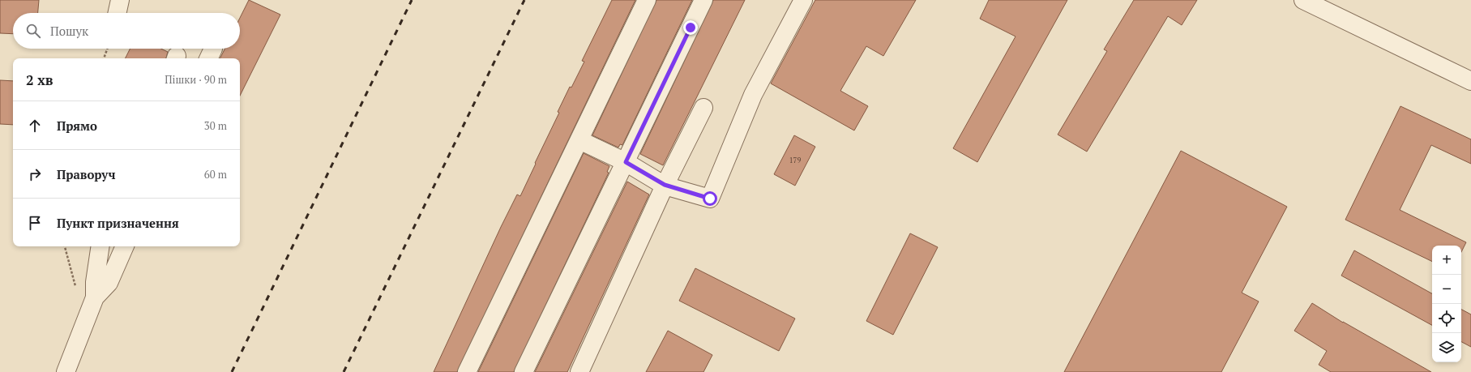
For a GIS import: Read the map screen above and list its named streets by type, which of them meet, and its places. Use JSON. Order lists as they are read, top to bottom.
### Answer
{
  "house_numbers": ["179"],
  "page": {
    "search": "Пошук",
    "heading": ["2 хв", "Пішки · 90 m"],
    "list": [
      ["Прямо", "30 m"],
      ["Праворуч", "60 m"],
      "Пункт призначення"
    ],
    "map_buttons": ["+", "−"]
  }
}
